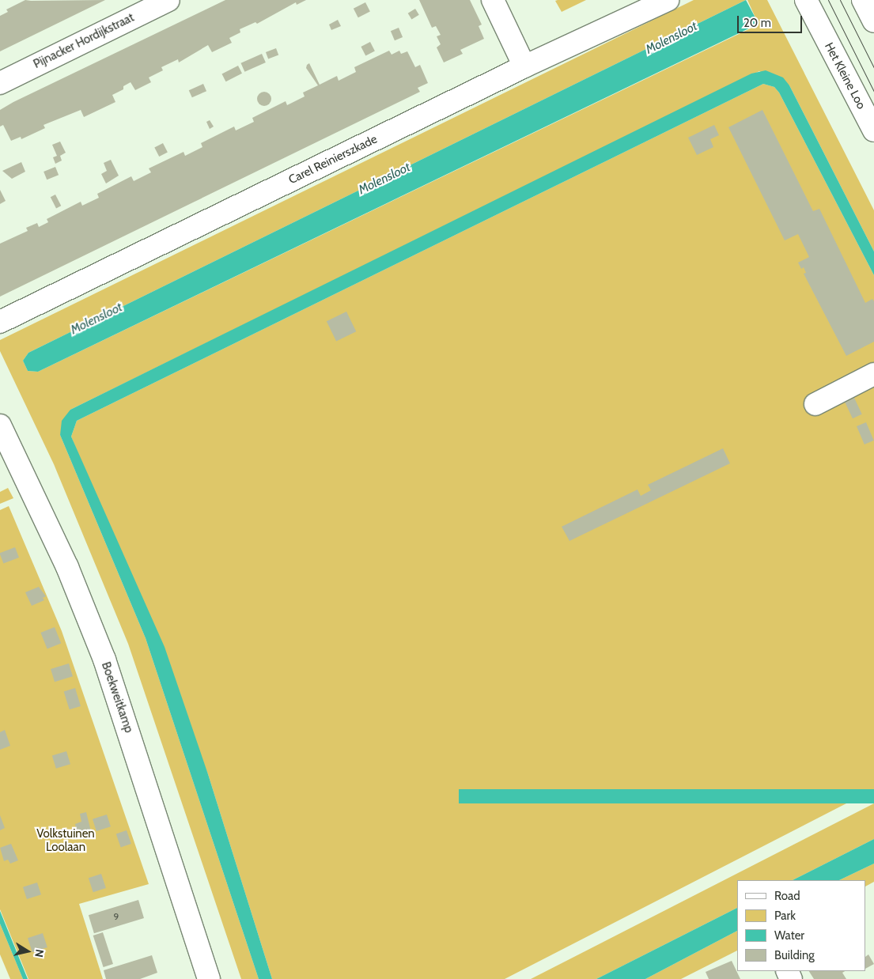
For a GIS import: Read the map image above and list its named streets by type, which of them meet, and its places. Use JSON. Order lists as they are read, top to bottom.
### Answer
{
  "streets": {
    "street": [
      "Pijnacker Hordijkstraat",
      "Het Kleine Loo",
      "Carel Reinierszkade",
      "Boekweitkamp"
    ]
  },
  "water": ["Molensloot"],
  "parks": ["Volkstuinen Loolaan"],
  "house_numbers": ["9"],
  "legend": [
    "Road",
    "Park",
    "Water",
    "Building"
  ],
  "scale_bar": "20 m",
  "north": "right"
}
